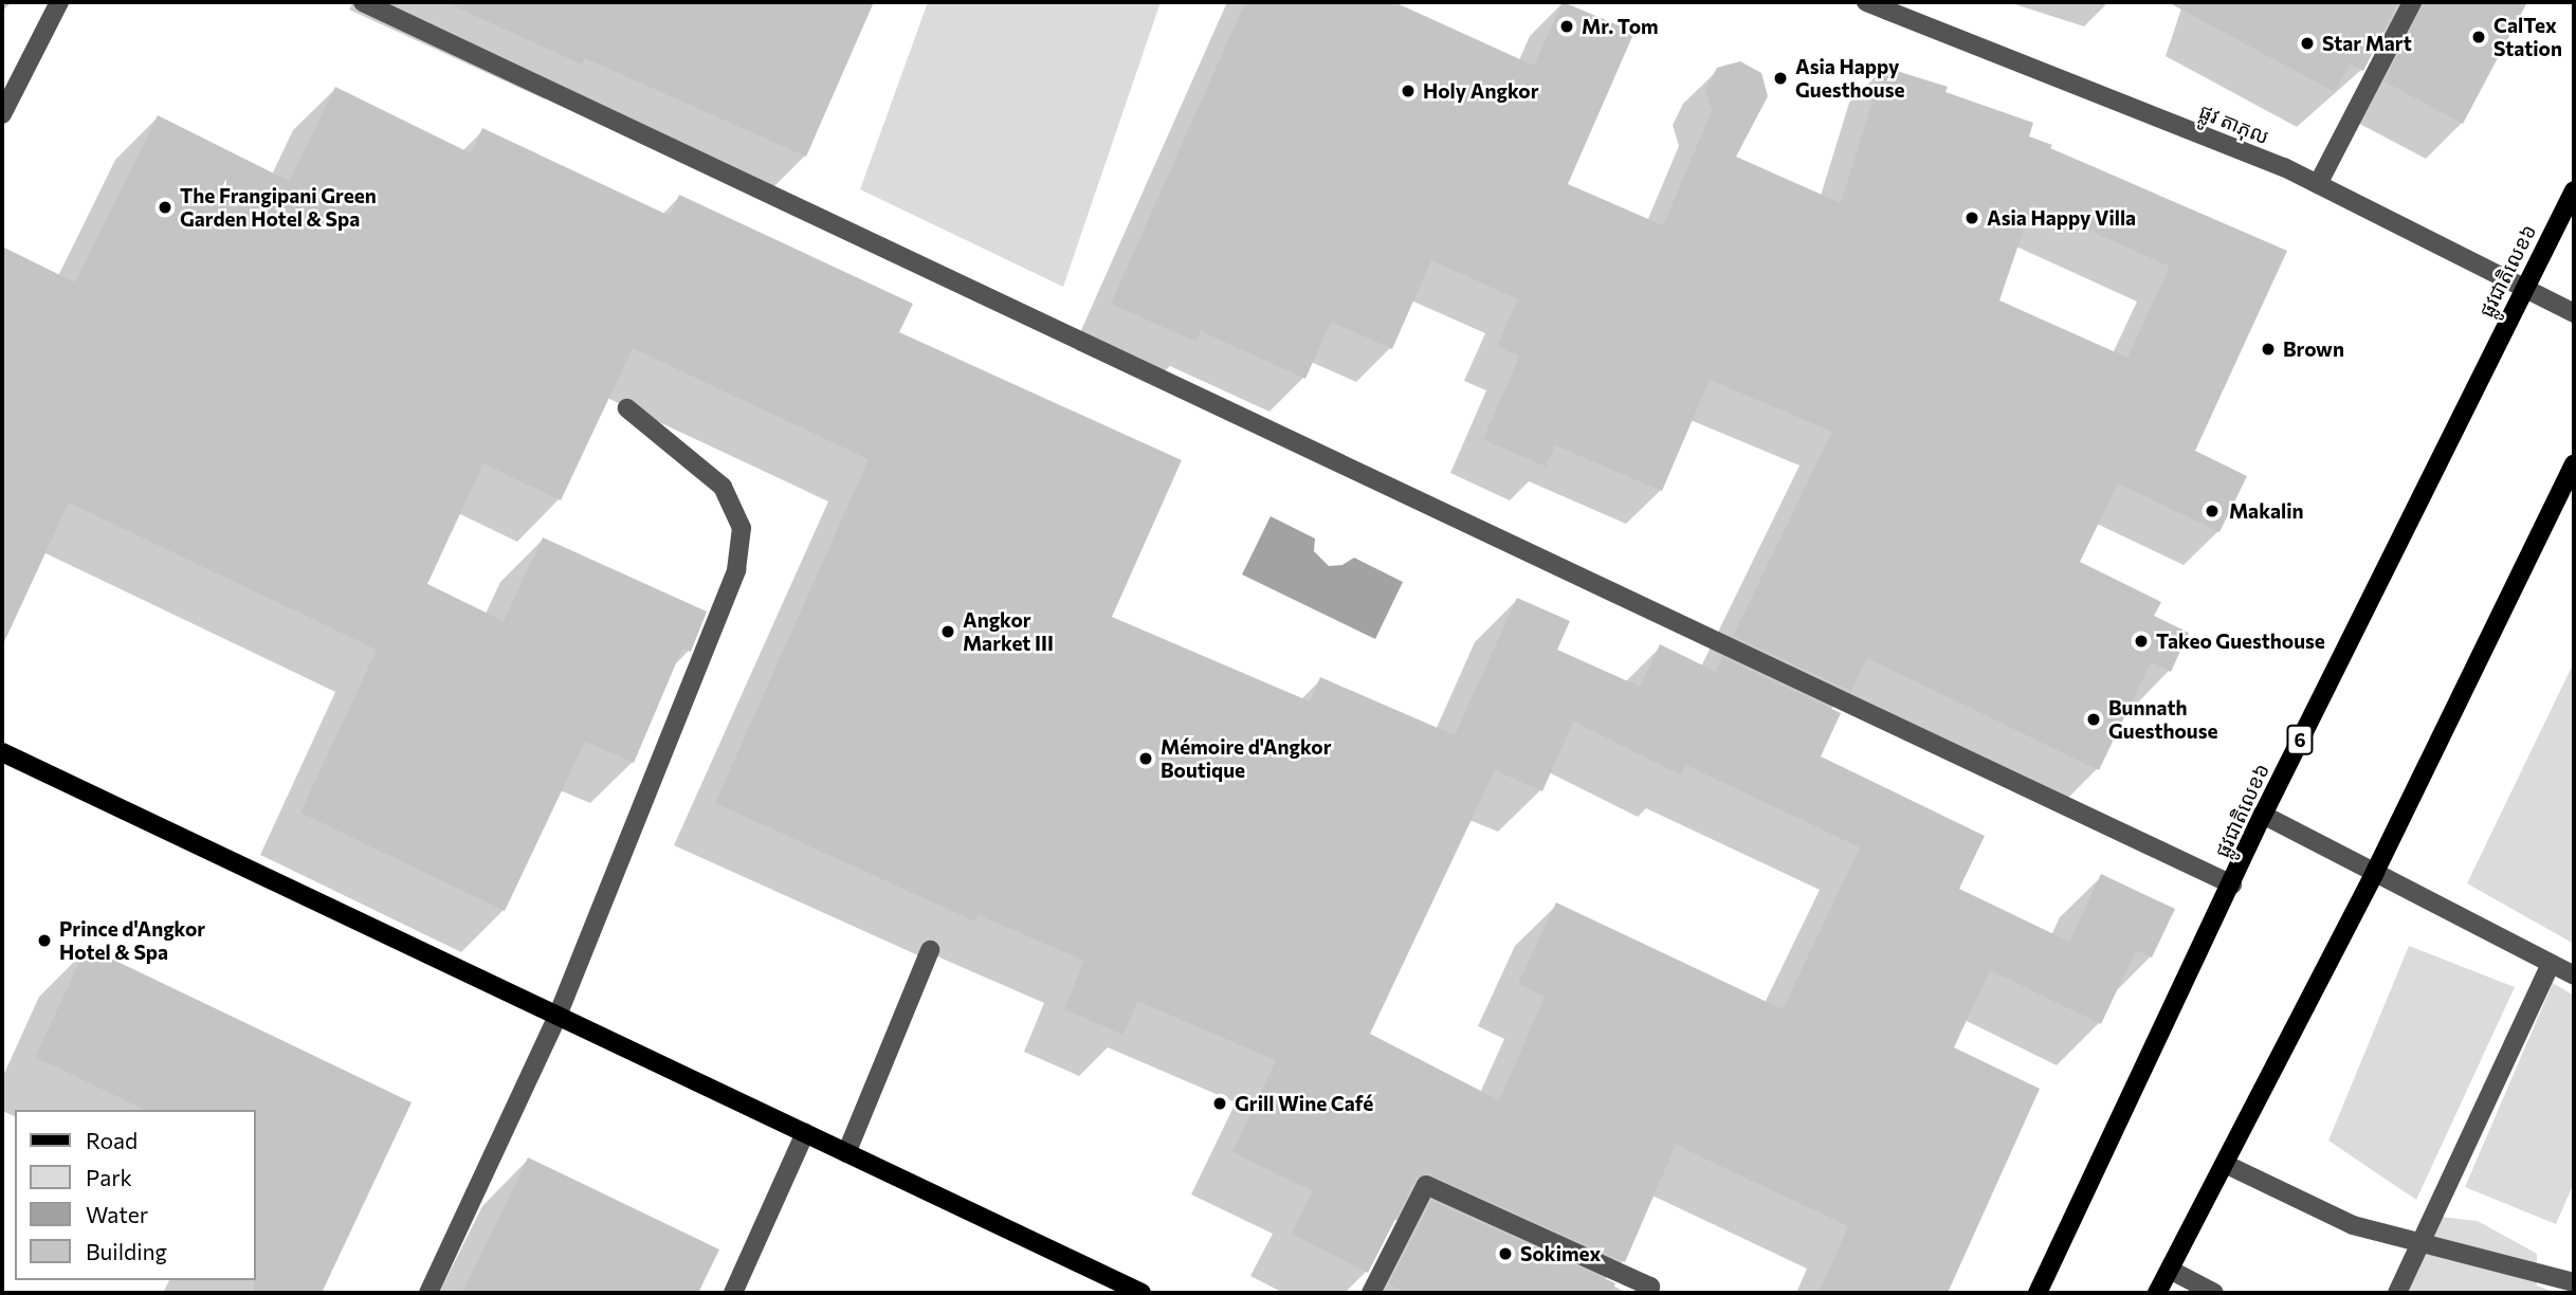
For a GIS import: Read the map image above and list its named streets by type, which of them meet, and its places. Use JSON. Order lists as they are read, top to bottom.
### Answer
{
  "streets": {
    "main road": ["ផ្លូវជាតិលេខ៦", "6"],
    "street": ["ផ្លូវ តាភុល"]
  },
  "crossings": [
    ["ផ្លូវ តាភុល", "ផ្លូវជាតិលេខ៦"]
  ],
  "places": [
    "Mr. Tom",
    "CalTex Station",
    "Star Mart",
    "Asia Happy Guesthouse",
    "Holy Angkor",
    "The Frangipani Green Garden Hotel & Spa",
    "Asia Happy Villa",
    "Brown",
    "Makalin",
    "Angkor Market III",
    "Takeo Guesthouse",
    "Bunnath Guesthouse",
    "Mémoire d'Angkor Boutique",
    "Prince d'Angkor Hotel & Spa",
    "Grill Wine Café",
    "Sokimex"
  ],
  "legend": [
    "Road",
    "Park",
    "Water",
    "Building"
  ]
}
